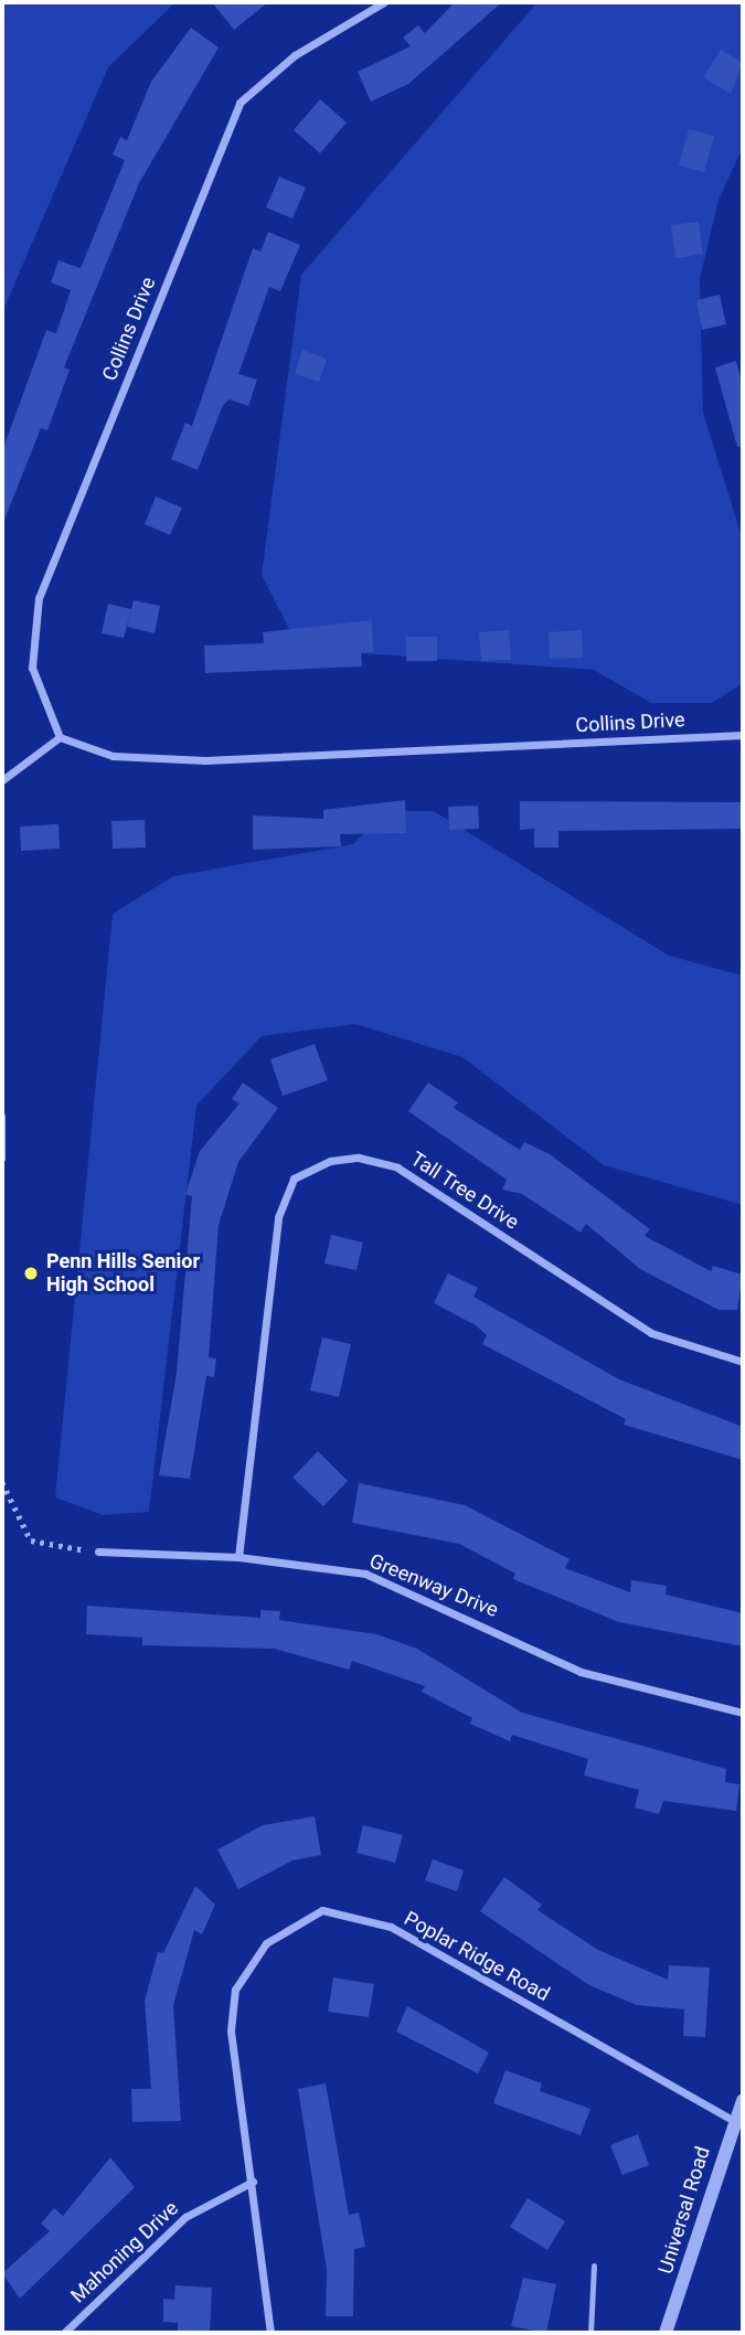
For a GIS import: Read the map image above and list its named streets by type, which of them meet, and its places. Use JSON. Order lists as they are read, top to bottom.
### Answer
{
  "streets": {
    "street": [
      "Collins Drive",
      "Tall Tree Drive",
      "Greenway Drive",
      "Poplar Ridge Road",
      "Universal Road",
      "Mahoning Drive"
    ]
  },
  "crossings": [
    ["Tall Tree Drive", "Greenway Drive"],
    ["Poplar Ridge Road", "Universal Road"],
    ["Poplar Ridge Road", "Mahoning Drive"]
  ],
  "places": ["Penn Hills Senior High School"]
}
